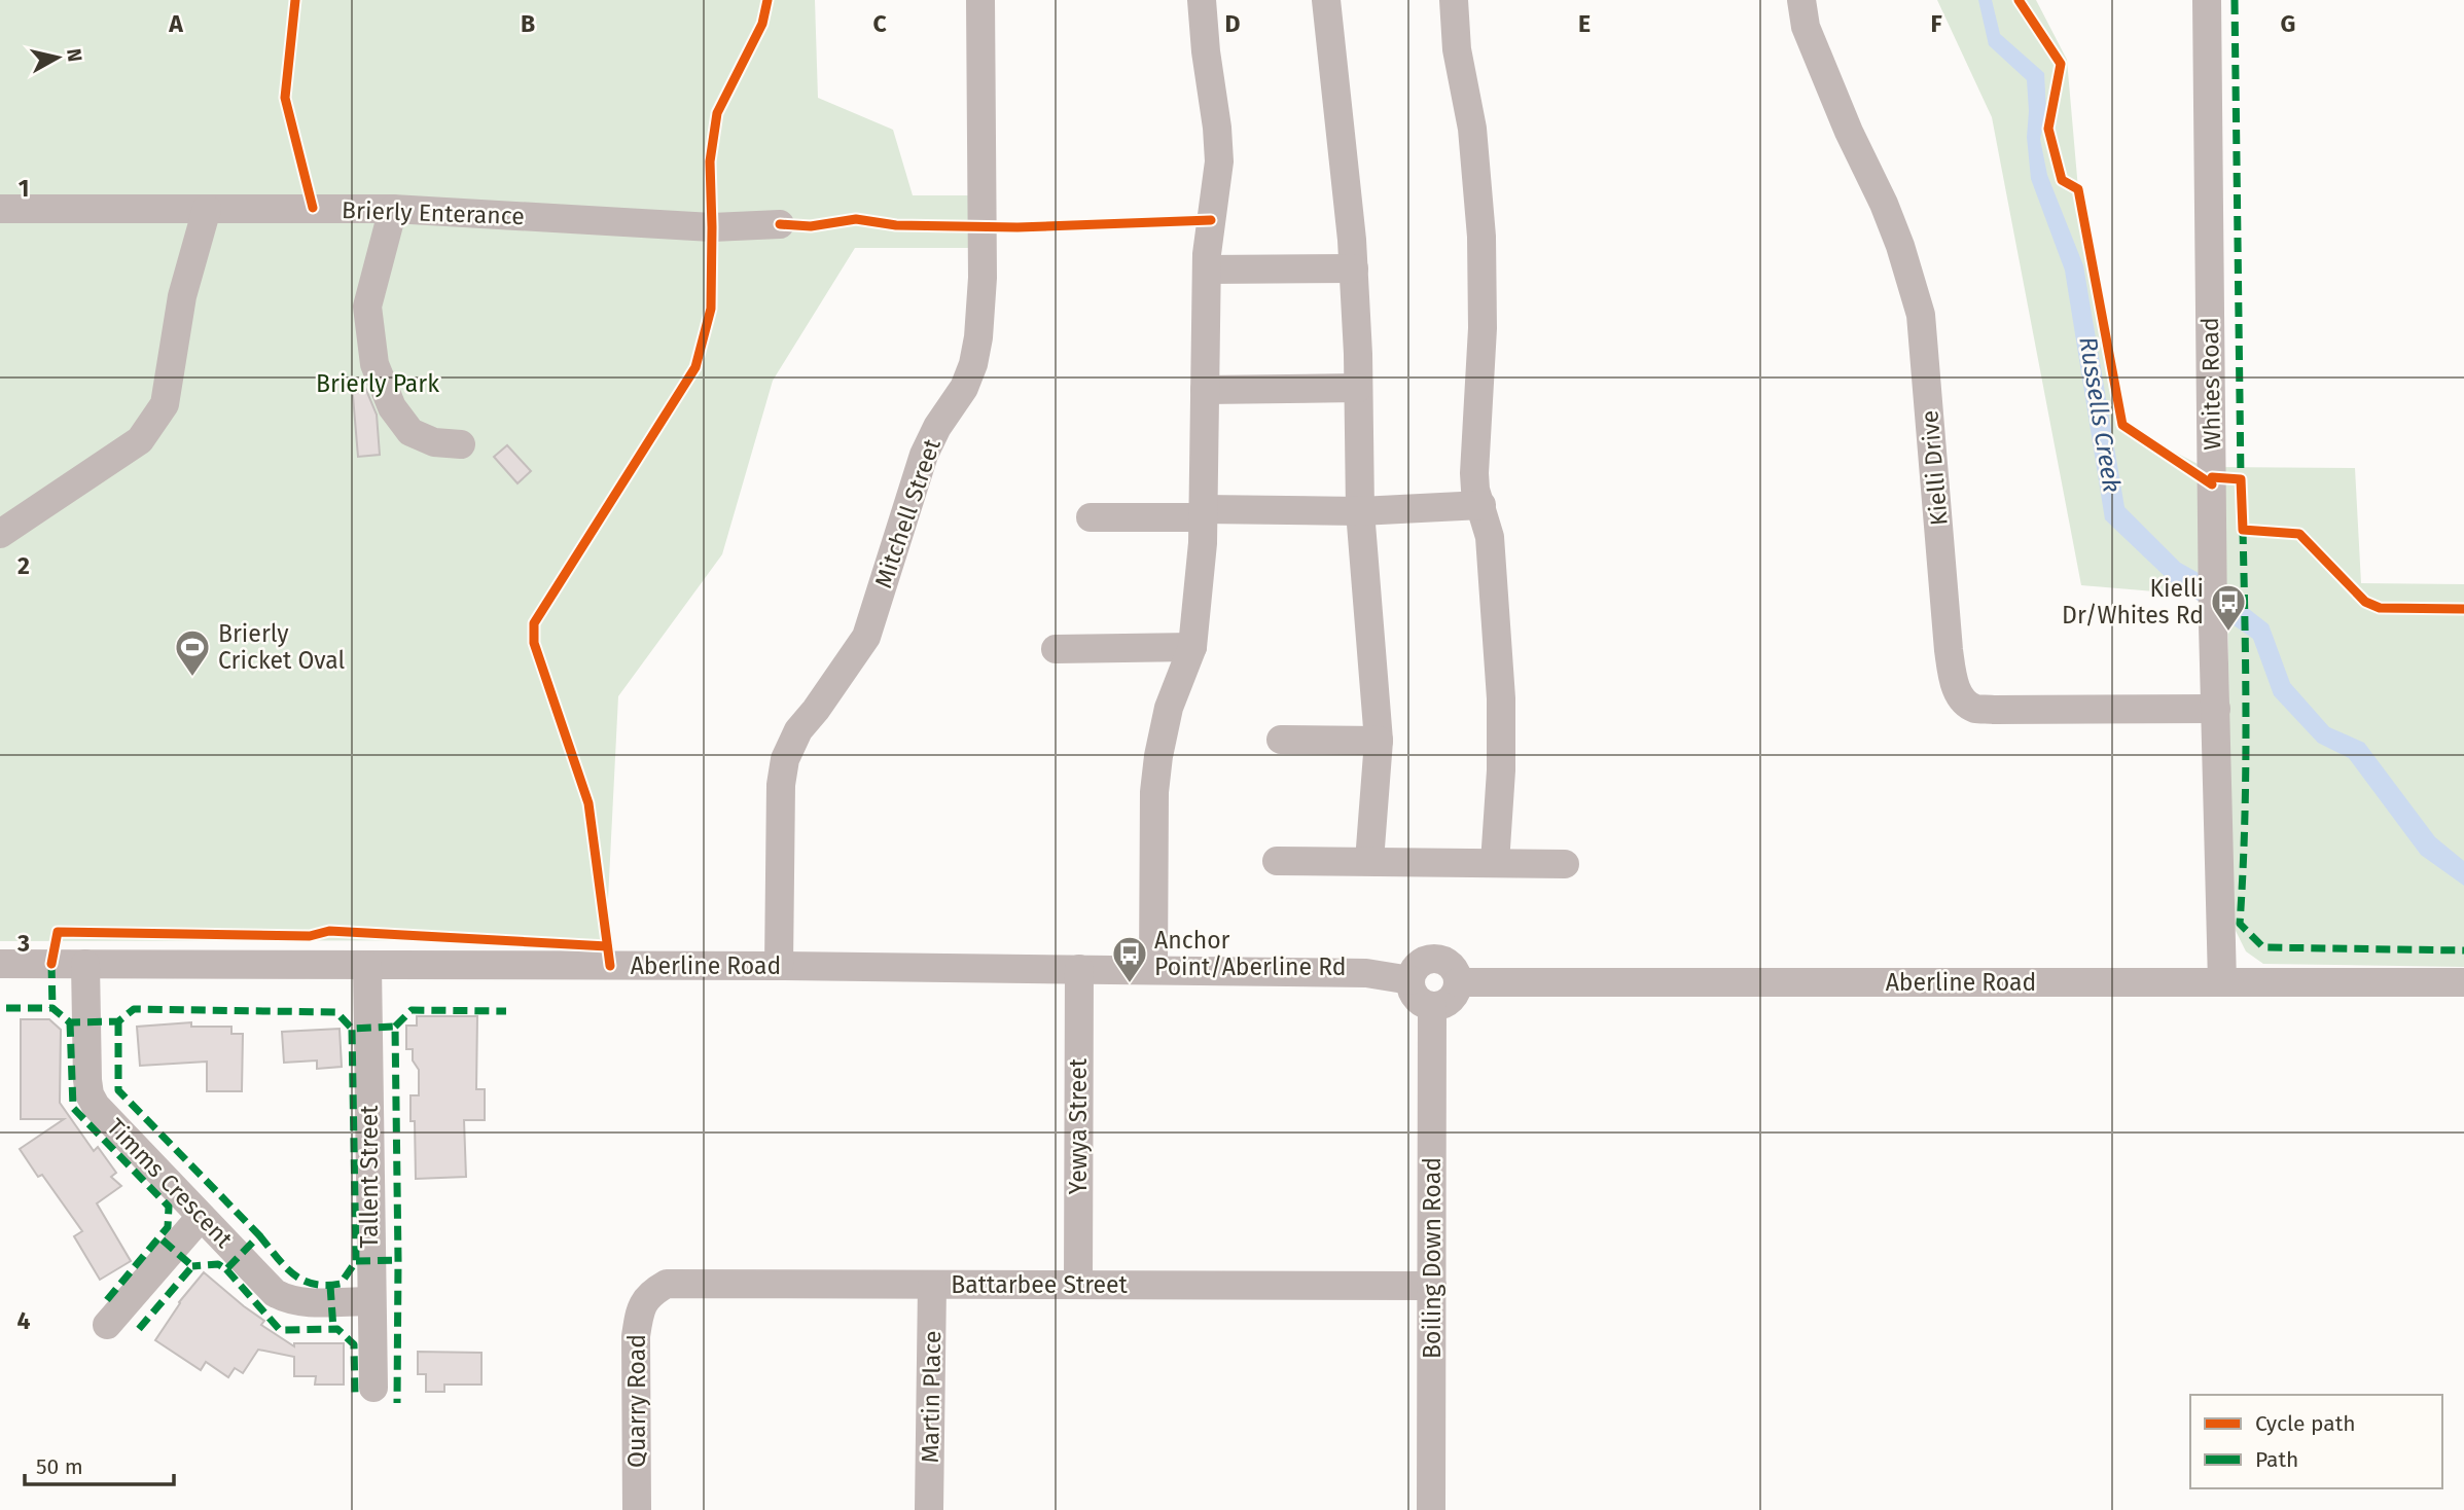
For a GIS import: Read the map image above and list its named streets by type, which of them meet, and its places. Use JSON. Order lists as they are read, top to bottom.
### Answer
{
  "streets": {
    "street": [
      "Brierly Enterance",
      "Whites Road",
      "Kielli Drive",
      "Mitchell Street",
      "Aberline Road",
      "Yewya Street",
      "Tallent Street",
      "Timms Crescent",
      "Boiling Down Road",
      "Battarbee Street",
      "Martin Place",
      "Quarry Road"
    ]
  },
  "crossings": [
    ["Whites Road", "Kielli Drive"],
    ["Whites Road", "Aberline Road"],
    ["Mitchell Street", "Aberline Road"],
    ["Aberline Road", "Yewya Street"],
    ["Aberline Road", "Tallent Street"],
    ["Aberline Road", "Timms Crescent"],
    ["Aberline Road", "Boiling Down Road"],
    ["Yewya Street", "Battarbee Street"],
    ["Tallent Street", "Timms Crescent"],
    ["Boiling Down Road", "Battarbee Street"],
    ["Battarbee Street", "Martin Place"],
    ["Battarbee Street", "Quarry Road"]
  ],
  "water": ["Russells Creek"],
  "parks": ["Brierly Park"],
  "places": {
    "bus stop": ["Kielli Dr/Whites Rd", "Anchor Point/Aberline Rd"],
    "sports": ["Brierly Cricket Oval"]
  },
  "legend": ["Cycle path", "Path"],
  "scale_bar": "50 m",
  "north": "right",
  "grid": {
    "columns": [
      "A",
      "B",
      "C",
      "D",
      "E",
      "F",
      "G"
    ],
    "rows": [
      "1",
      "2",
      "3",
      "4"
    ]
  }
}
